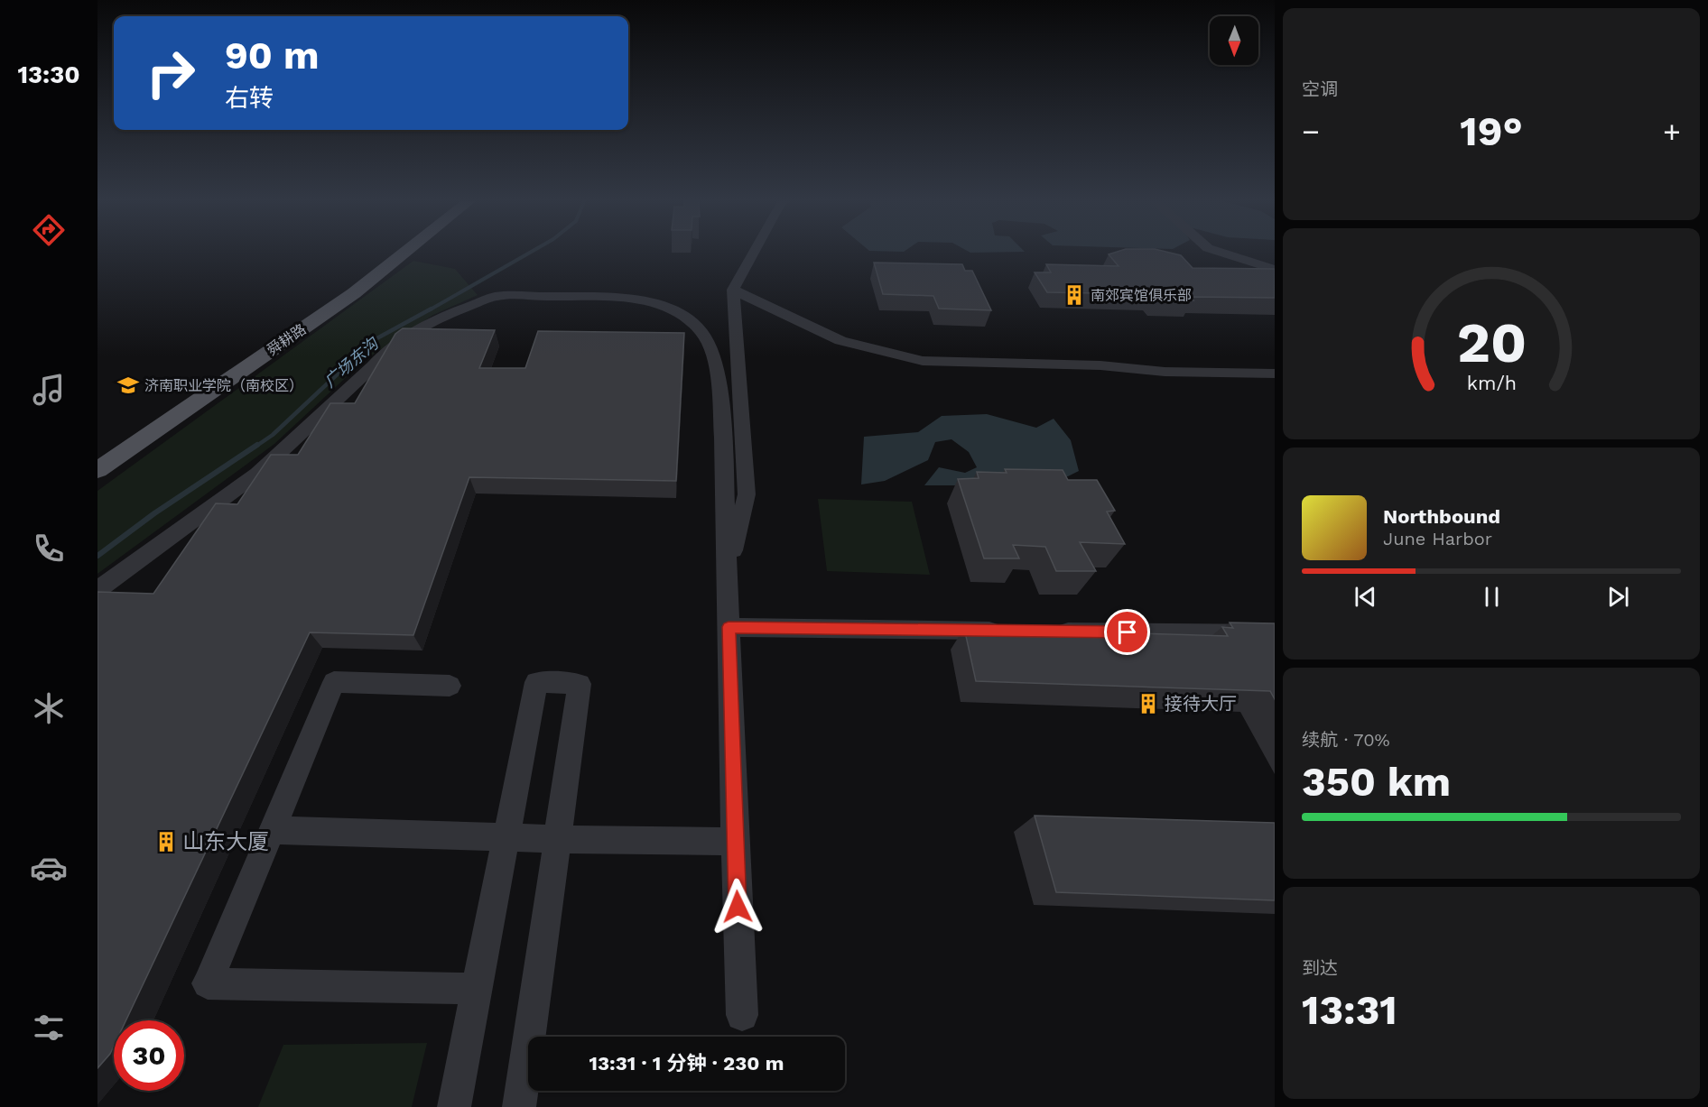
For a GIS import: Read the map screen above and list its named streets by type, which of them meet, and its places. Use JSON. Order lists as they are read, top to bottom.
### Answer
{
  "streets": {
    "main road": ["舜耕路"]
  },
  "water": ["广场东沟"],
  "places": {
    "building": ["南郊宾馆俱乐部", "接待大厅", "山东大厦"],
    "school or university": ["济南职业学院（南校区）"]
  },
  "north": "bottom",
  "page": {
    "tabs": "13:30",
    "tile": [
      "空调",
      ["续航 · 70%", "350 km"],
      ["到达", "13:31"]
    ],
    "turn": ["90 m", "右转"],
    "heat": ["−", "19°", "+"],
    "song": ["Northbound", "June Harbor"],
    "limit": "30",
    "trip": "13:31 · 1 分钟 · 230 m",
    "gauge": ["20", "km/h"]
  }
}
